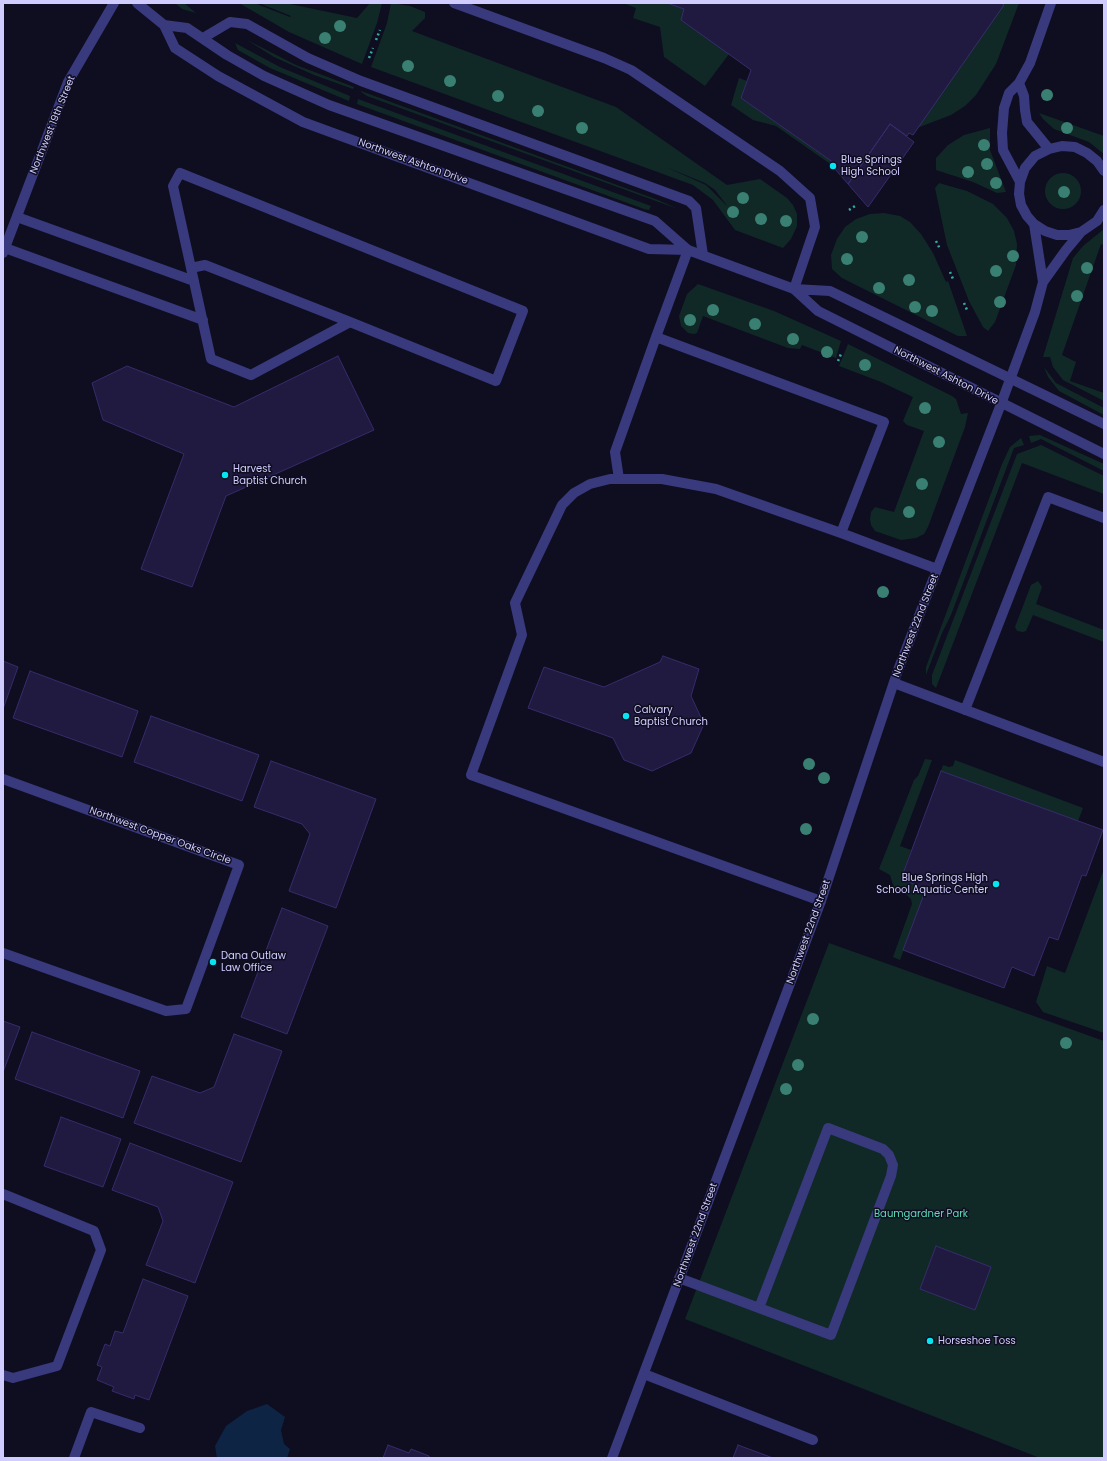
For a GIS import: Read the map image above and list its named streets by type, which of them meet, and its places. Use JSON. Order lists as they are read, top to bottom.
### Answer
{
  "streets": {
    "street": [
      "Northwest 19th Street",
      "Northwest Ashton Drive",
      "Northwest 22nd Street",
      "Northwest Copper Oaks Circle"
    ]
  },
  "crossings": [
    ["Northwest Ashton Drive", "Northwest 22nd Street"]
  ],
  "parks": ["Baumgardner Park"],
  "places": [
    "Blue Springs High School",
    "Harvest Baptist Church",
    "Calvary Baptist Church",
    "Blue Springs High School Aquatic Center",
    "Dana Outlaw Law Office",
    "Horseshoe Toss"
  ]
}
